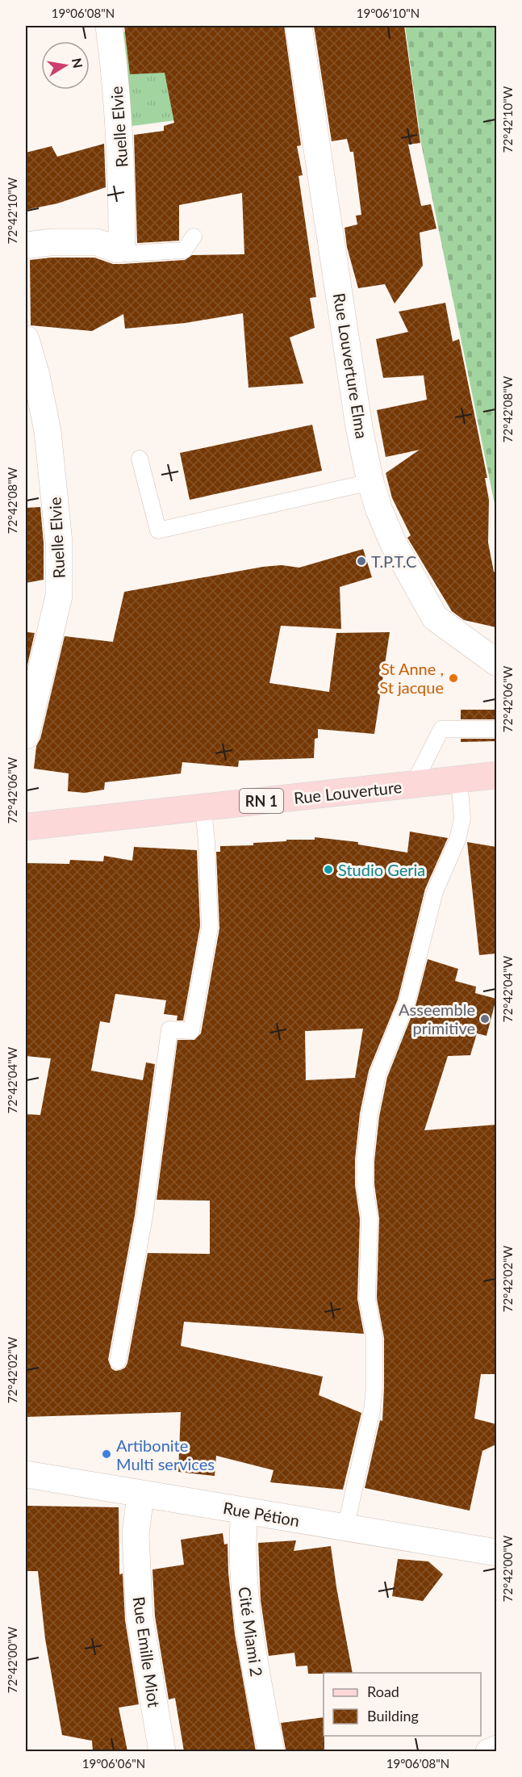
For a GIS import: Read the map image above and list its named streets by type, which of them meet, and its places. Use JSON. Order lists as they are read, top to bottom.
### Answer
{
  "streets": {
    "main road": ["Rue Louverture", "RN 1"],
    "street": [
      "Ruelle Elvie",
      "Rue Louverture Elma",
      "Rue Pétion",
      "Cité Miami 2",
      "Rue Emille Miot"
    ]
  },
  "crossings": [
    ["Rue Pétion", "Cité Miami 2"],
    ["Rue Pétion", "Rue Emille Miot"]
  ],
  "places": [
    "T.P.T.C",
    "St Anne , St jacque",
    "Studio Geria",
    "Asseemble primitive",
    "Artibonite Multi services"
  ],
  "legend": ["Road", "Building"],
  "north": "right",
  "coordinates": [
    "19°06'08\"N",
    "19°06'10\"N",
    "72°42'10\"W",
    "72°42'08\"W",
    "72°42'06\"W",
    "72°42'04\"W",
    "72°42'02\"W",
    "72°42'00\"W",
    "19°06'06\"N"
  ]
}
